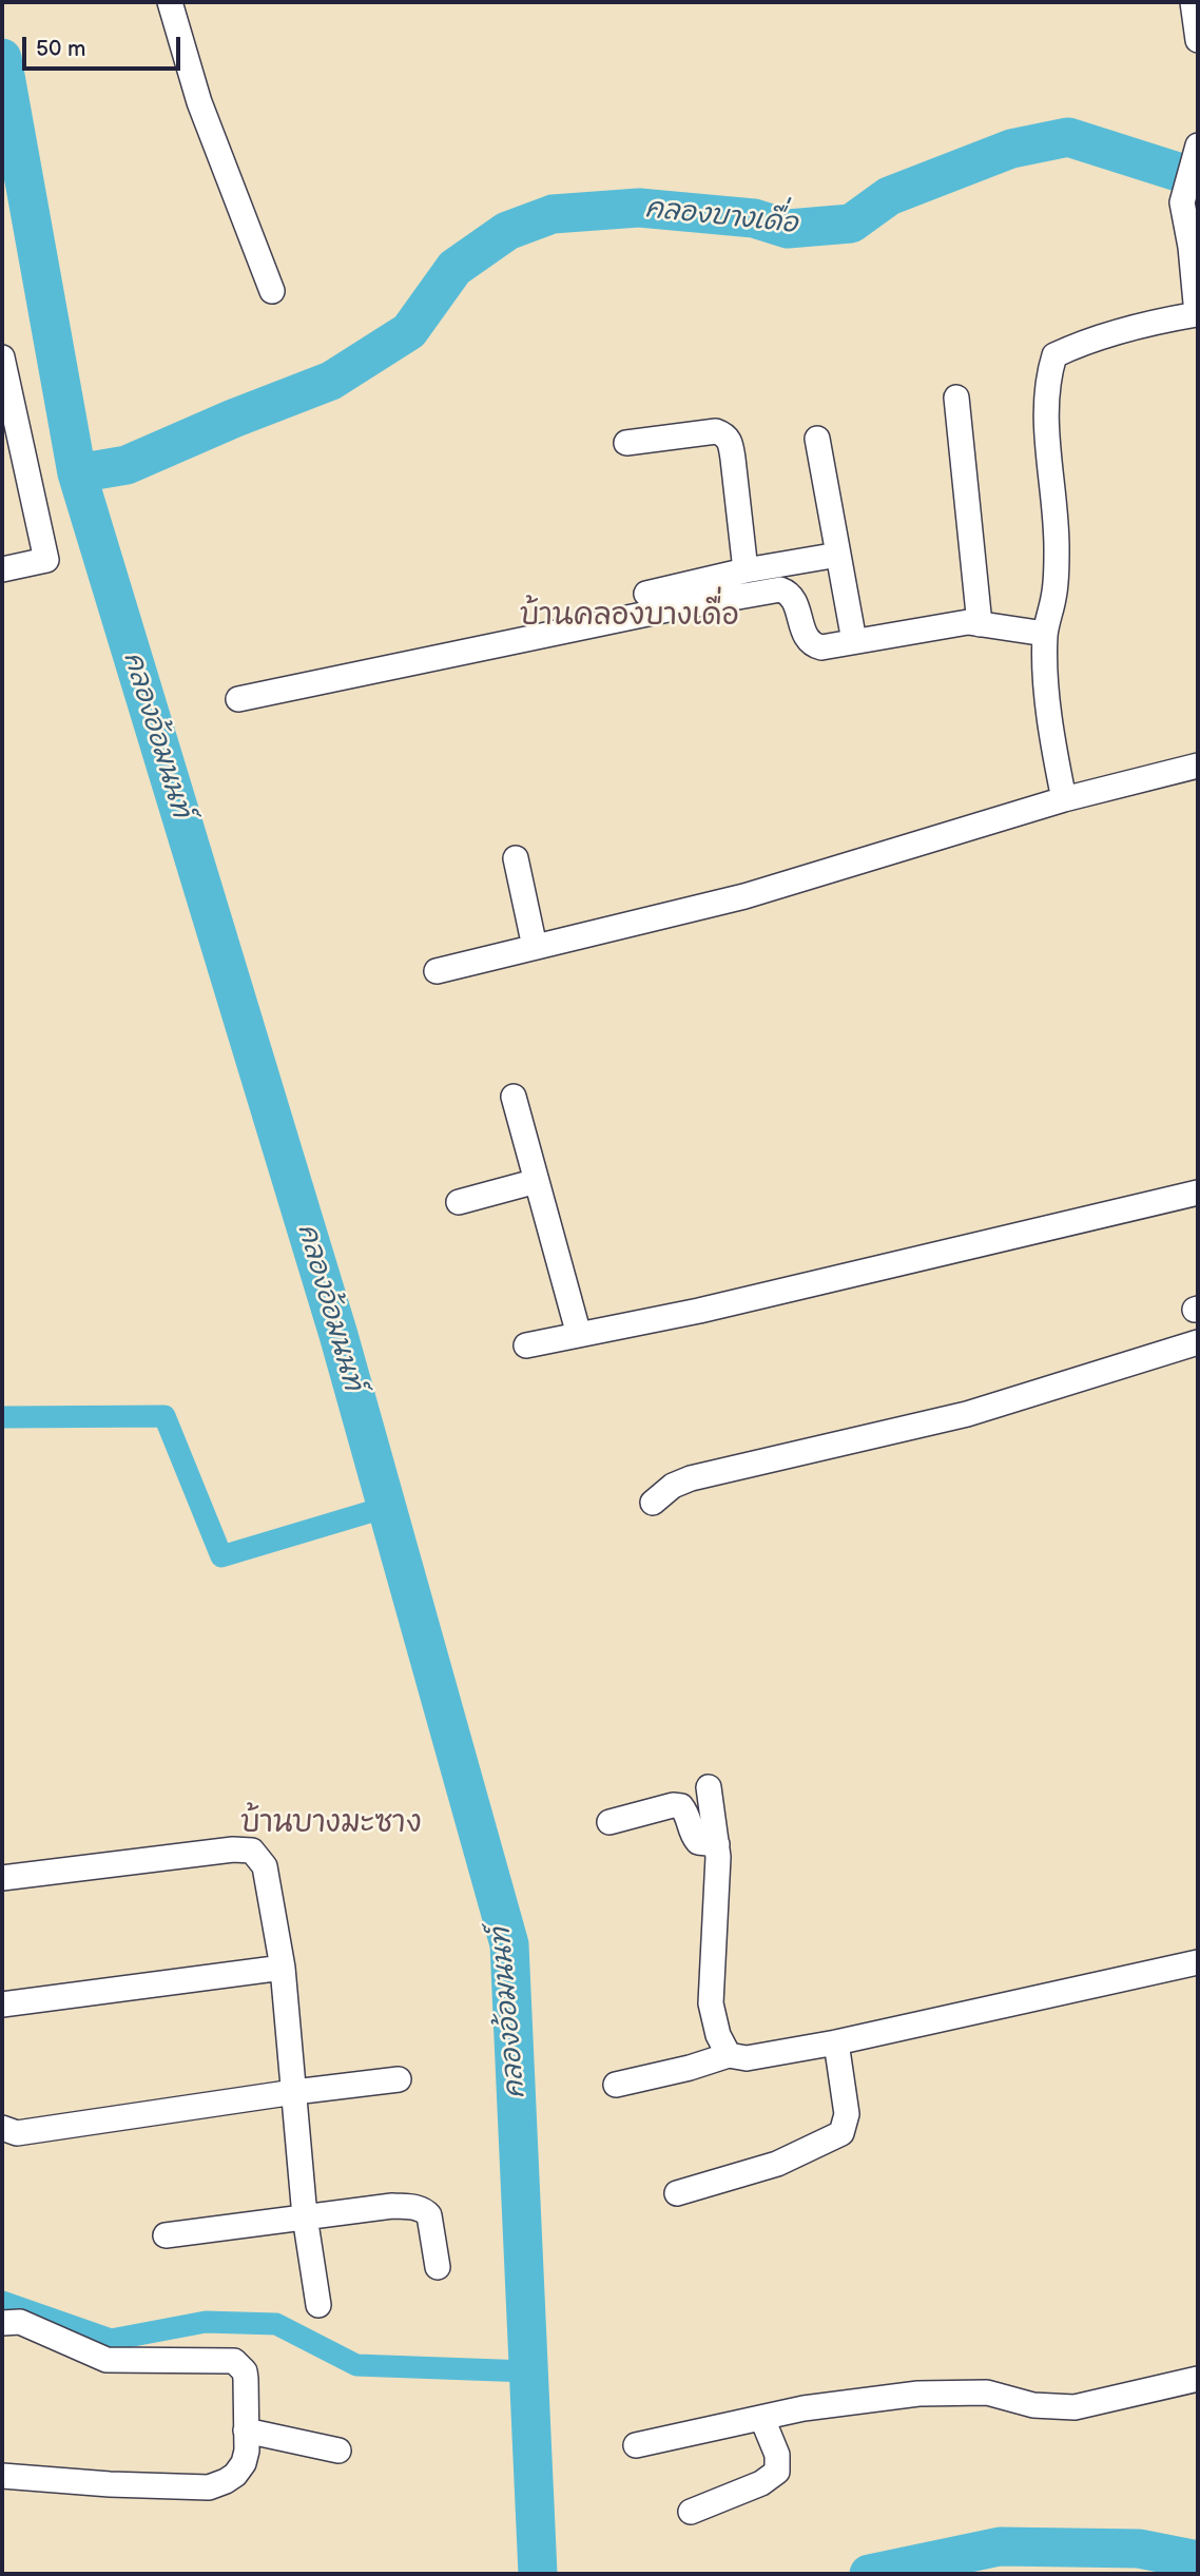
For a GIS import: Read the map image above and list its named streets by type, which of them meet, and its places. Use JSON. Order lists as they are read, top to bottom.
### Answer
{
  "districts": ["บ้านคลองบางเดื่อ", "บ้านบางมะซาง"],
  "water": ["คลองบางเดื่อ", "คลองอ้อมนนท์"],
  "scale_bar": "50 m"
}
